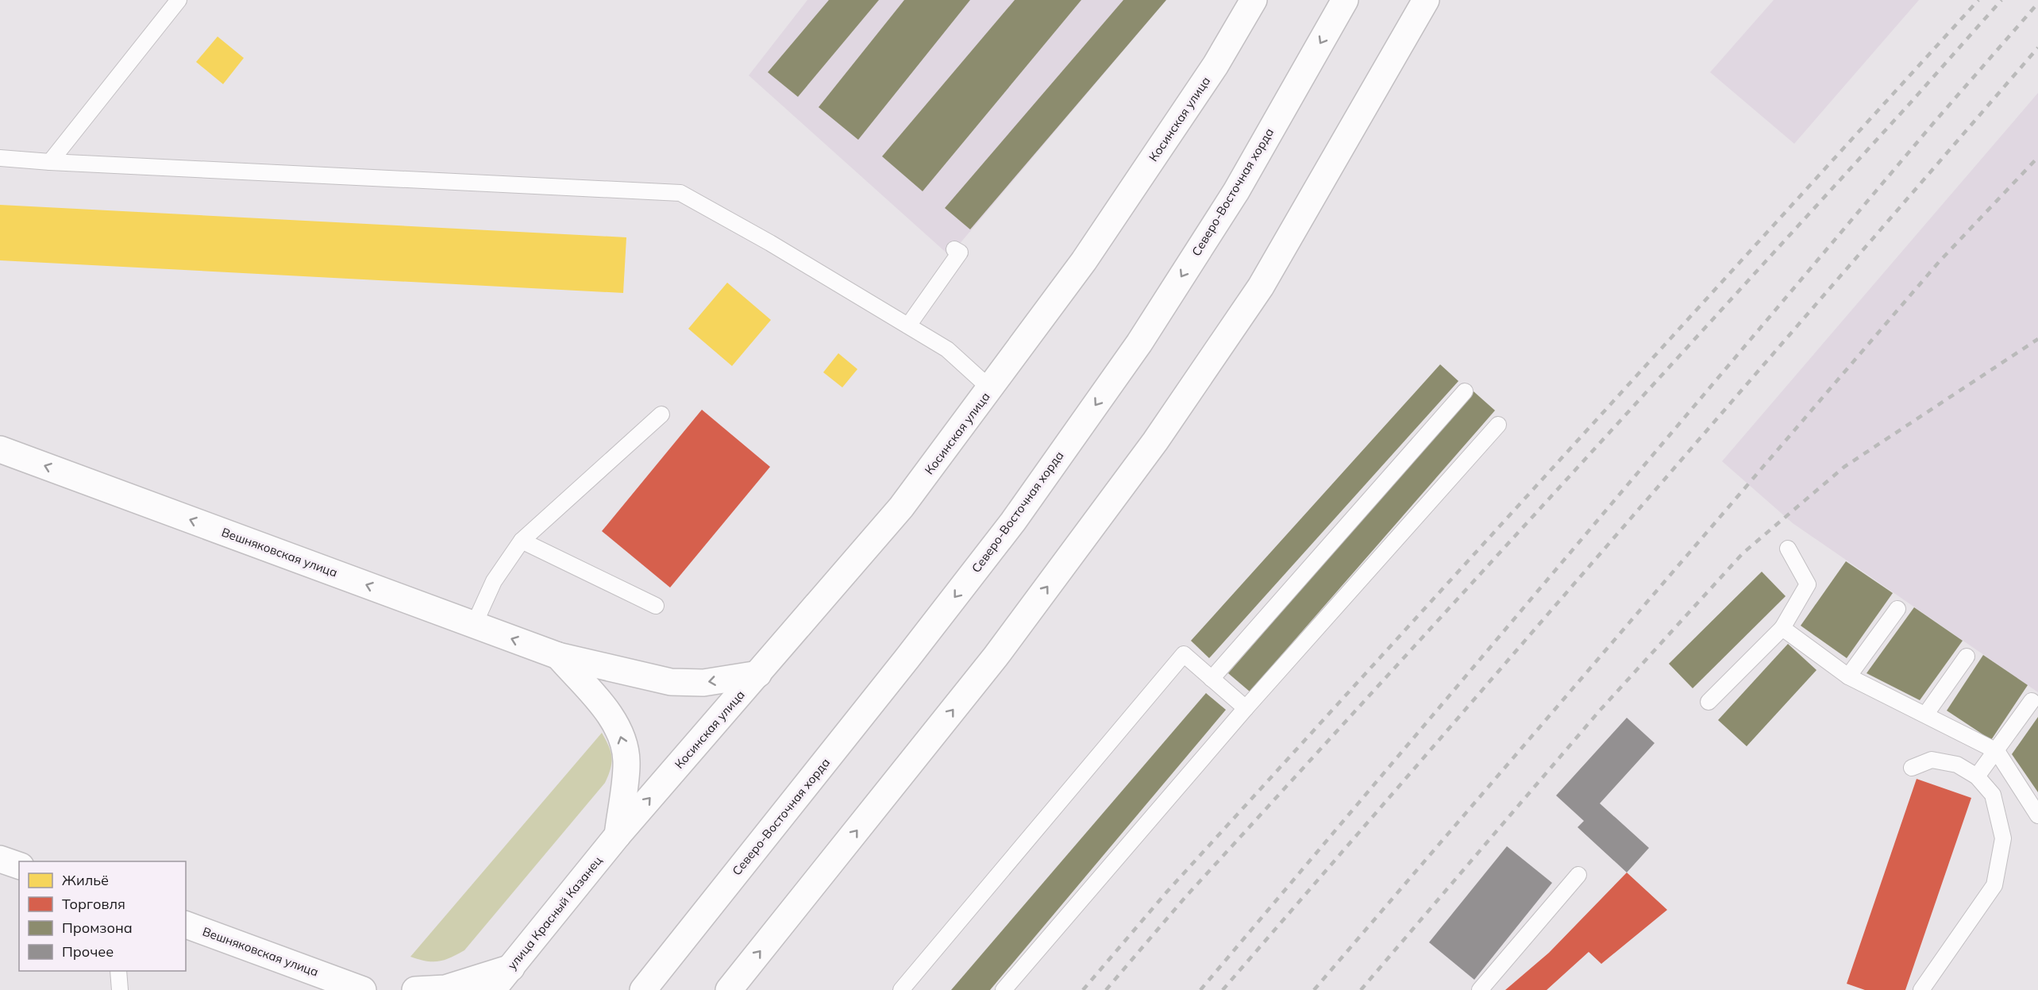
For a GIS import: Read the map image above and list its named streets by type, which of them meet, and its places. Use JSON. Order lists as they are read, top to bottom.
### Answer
{
  "streets": {
    "street": [
      "Косинская улица",
      "Северо-Восточная хорда",
      "Вешняковская улица",
      "улица Красный Казанец"
    ]
  },
  "crossings": [
    ["Косинская улица", "Вешняковская улица"],
    ["Косинская улица", "улица Красный Казанец"],
    ["Вешняковская улица", "улица Красный Казанец"]
  ],
  "one_way": ["Вешняковская улица"],
  "legend": [
    "Жильё",
    "Торговля",
    "Промзона",
    "Прочее"
  ]
}
